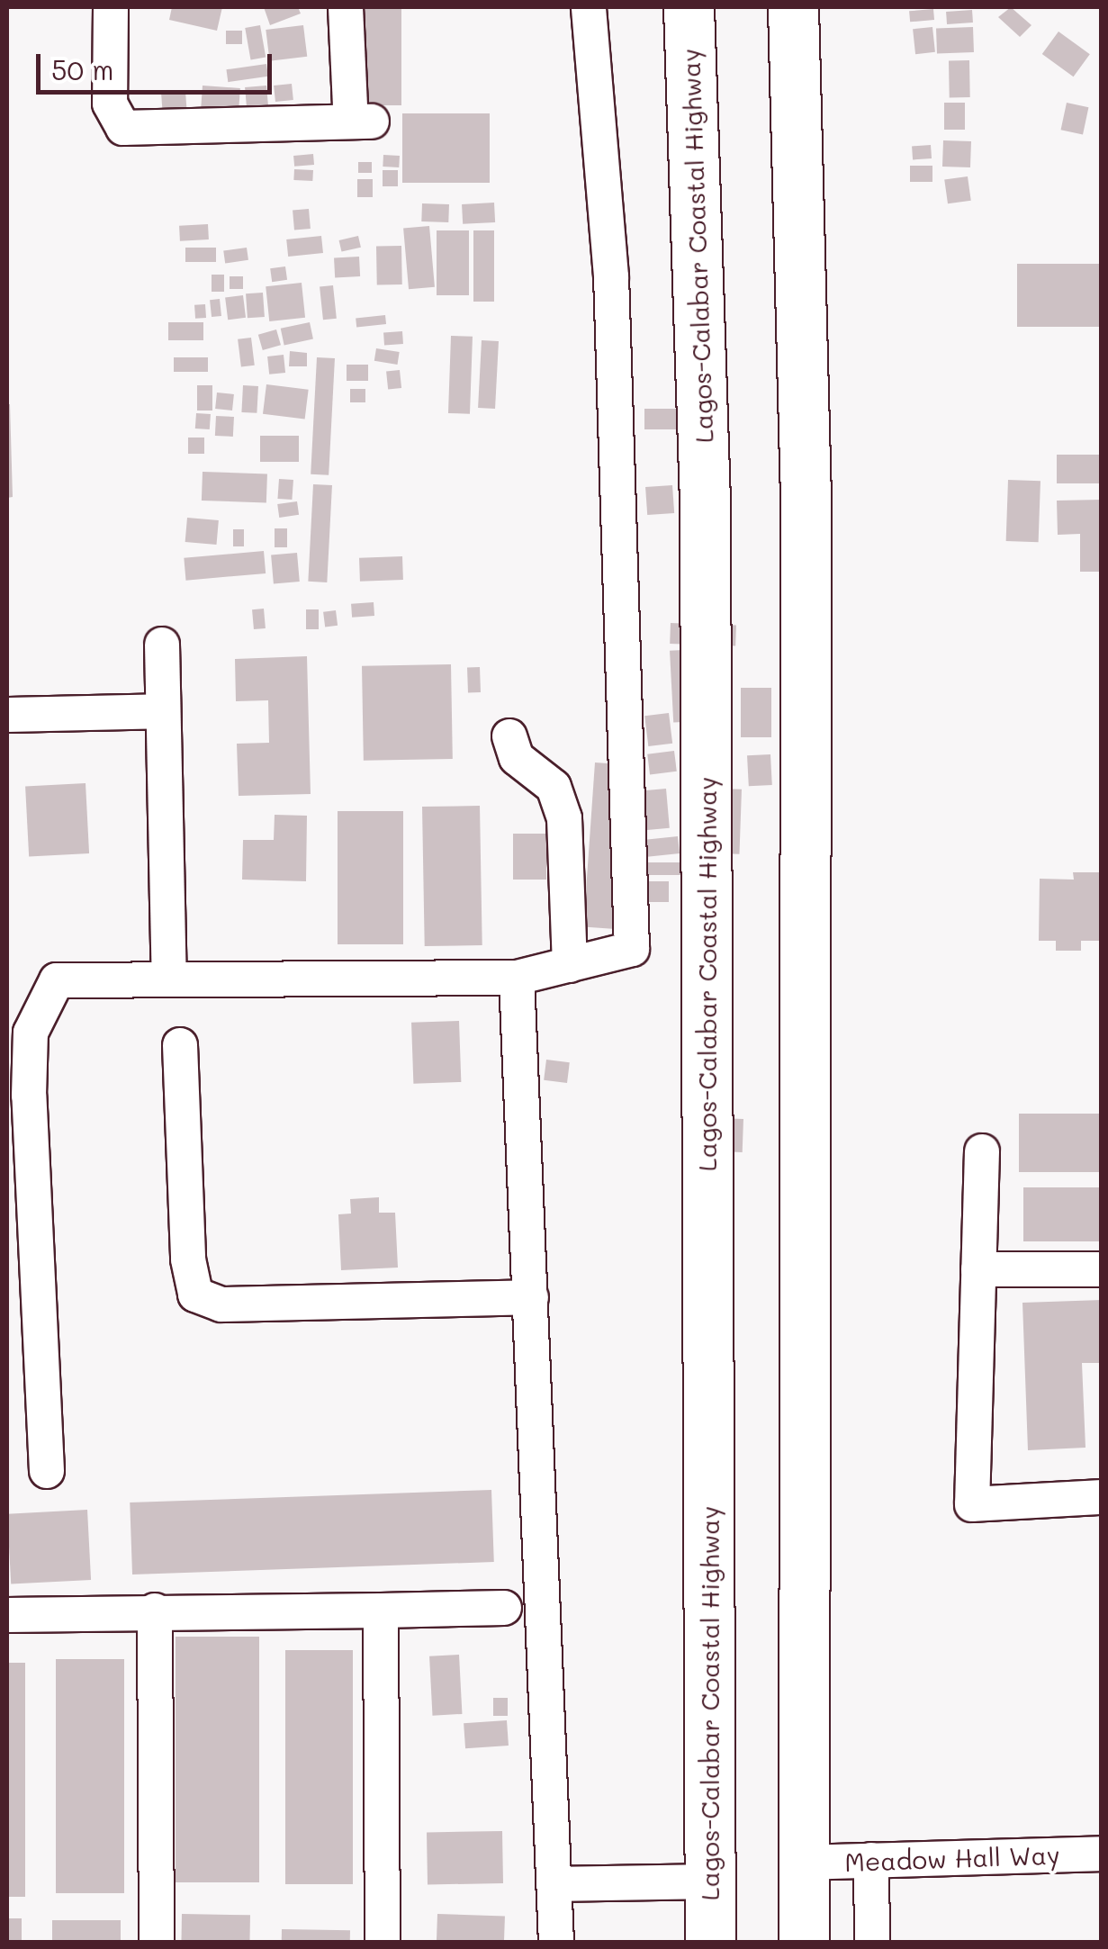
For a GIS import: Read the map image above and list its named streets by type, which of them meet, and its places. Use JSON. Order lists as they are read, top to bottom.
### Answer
{
  "streets": {
    "highway": ["Lagos-Calabar Coastal Highway"],
    "street": ["Meadow Hall Way"]
  },
  "scale_bar": "50 m"
}
